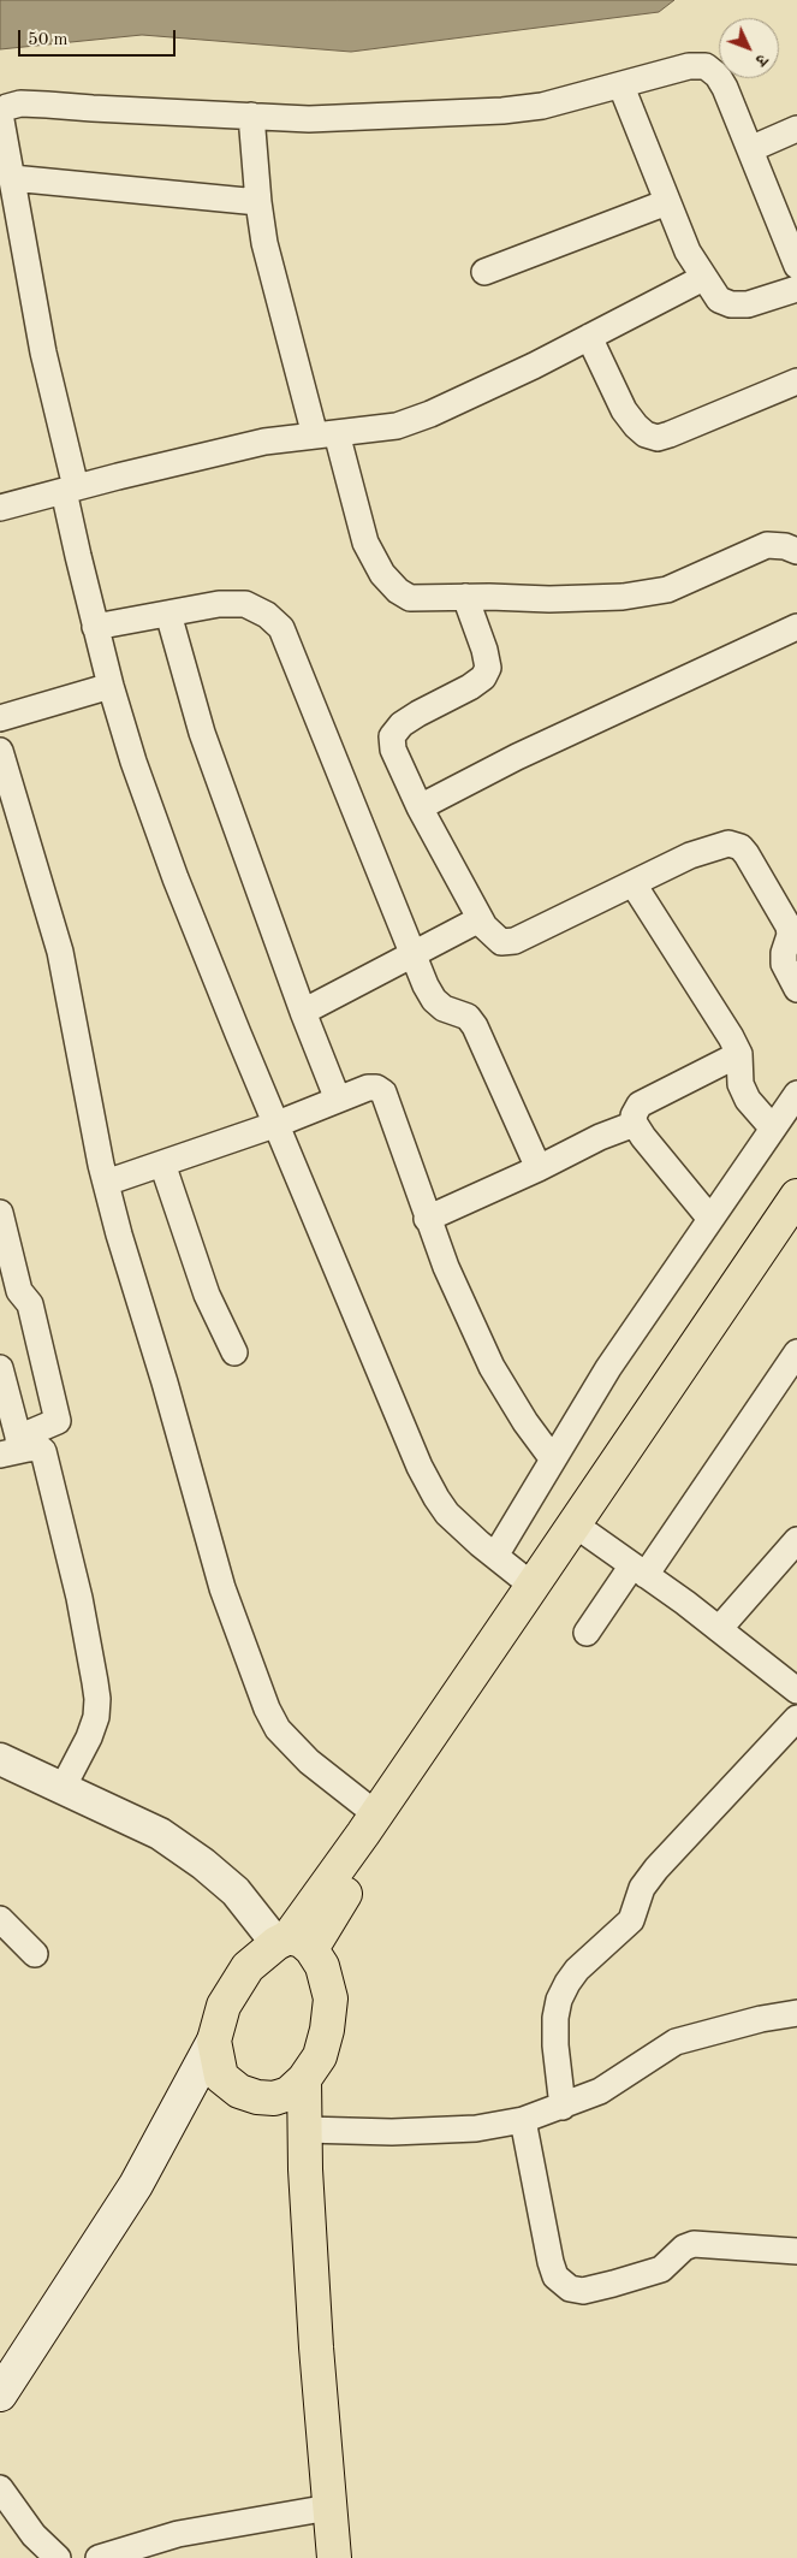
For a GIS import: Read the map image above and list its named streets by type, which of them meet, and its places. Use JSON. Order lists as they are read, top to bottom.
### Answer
{
  "scale_bar": "50 m",
  "north": "bottom right"
}
